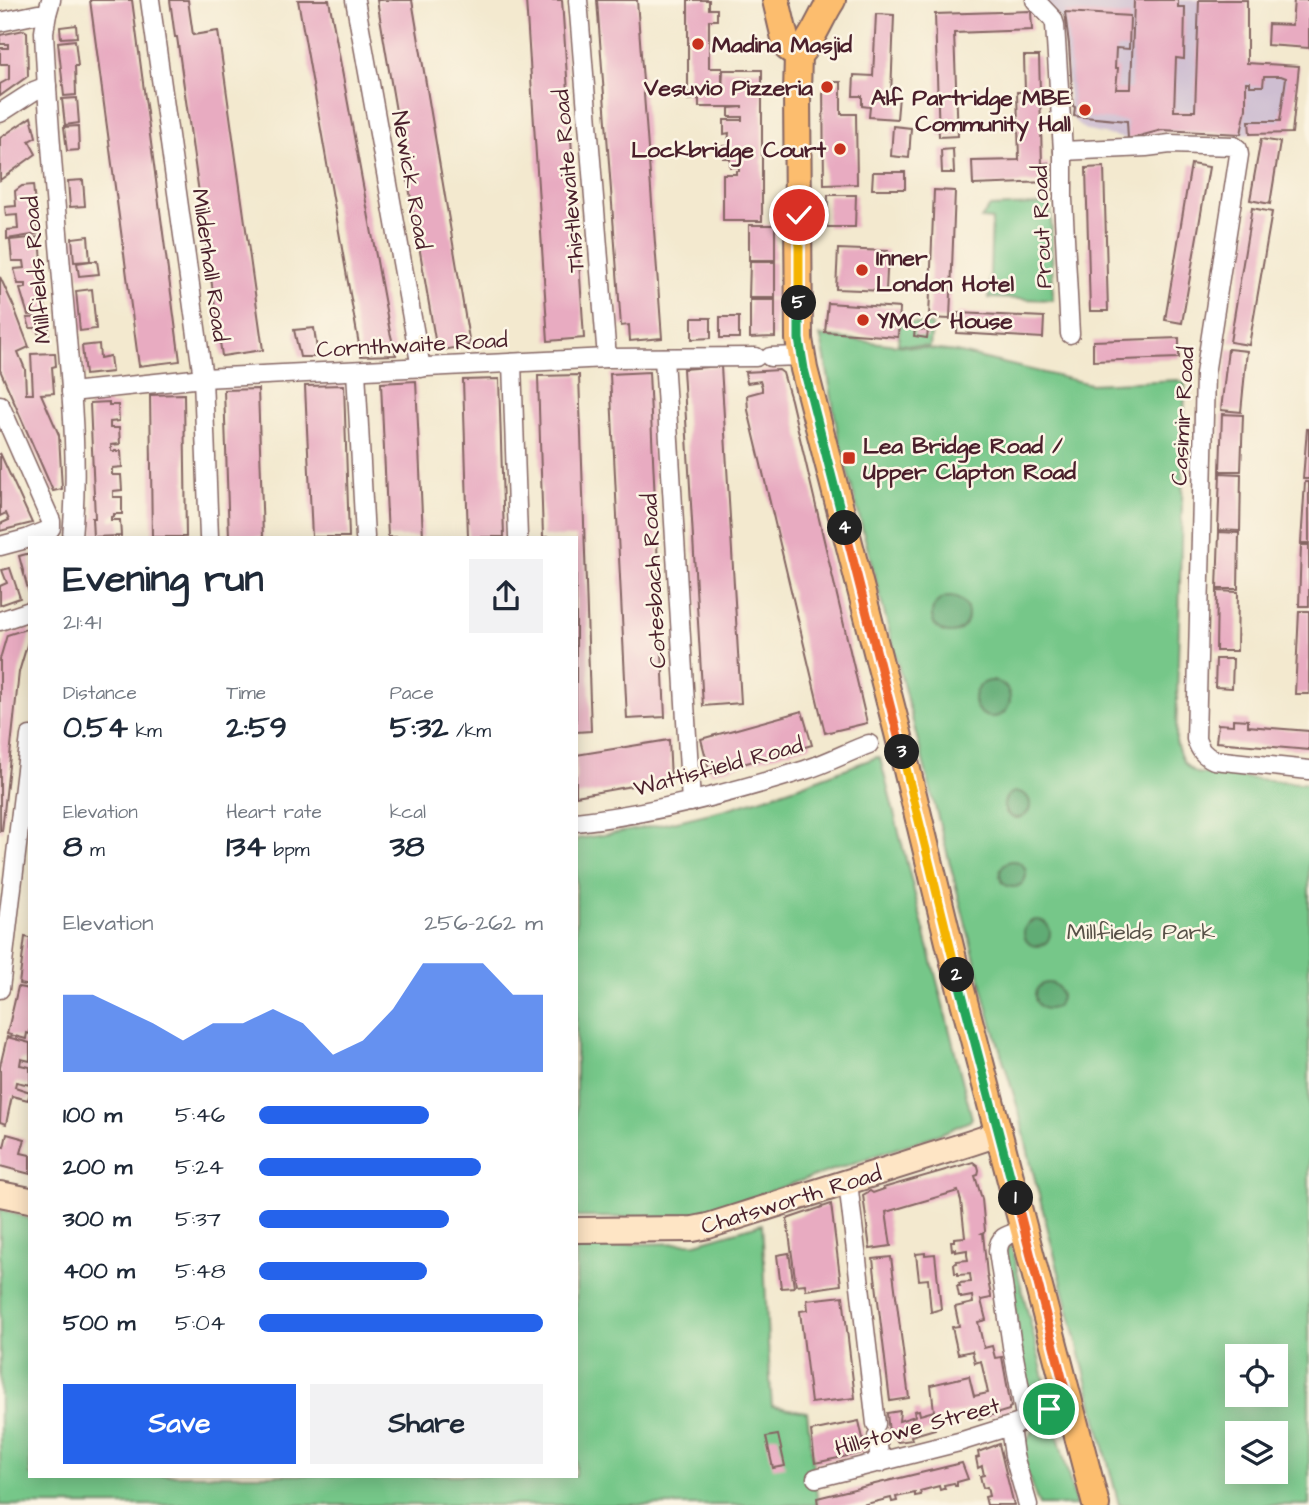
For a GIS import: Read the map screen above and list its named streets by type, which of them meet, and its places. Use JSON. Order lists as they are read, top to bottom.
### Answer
{
  "streets": {
    "street": [
      "Newick Road",
      "Thistlewaite Road",
      "Prout Road",
      "Mildenhall Road",
      "Millfields Road",
      "Cornthwaite Road",
      "Casimir Road",
      "Cotesbach Road",
      "Wattisfield Road",
      "Chatsworth Road",
      "Hillstowe Street"
    ]
  },
  "crossings": [
    ["Newick Road", "Cornthwaite Road"],
    ["Thistlewaite Road", "Cornthwaite Road"],
    ["Prout Road", "Casimir Road"],
    ["Mildenhall Road", "Cornthwaite Road"],
    ["Millfields Road", "Cornthwaite Road"],
    ["Cornthwaite Road", "Cotesbach Road"],
    ["Cotesbach Road", "Wattisfield Road"]
  ],
  "parks": ["Millfields Park"],
  "places": {
    "other": [
      "Madina Masjid",
      "Vesuvio Pizzeria",
      "Alf Partridge MBE Community Hall",
      "Lockbridge Court",
      "Inner London Hotel",
      "YMCC House"
    ],
    "transit": ["Lea Bridge Road / Upper Clapton Road"]
  },
  "page": {
    "pins": [
      "5",
      "4",
      "3",
      "2",
      "1"
    ],
    "heading": ["Evening run", "21:41"],
    "stats": [
      ["Distance", "0.54 km"],
      ["Time", "2:59"],
      ["Pace", "5:32 /km"],
      ["Elevation", "8 m"],
      ["Heart rate", "134 bpm"],
      ["kcal", "38"]
    ],
    "chart": ["Elevation", "256–262 m"],
    "list": [
      {
        "name": "100 m",
        "note": "5:46"
      },
      {
        "name": "200 m",
        "note": "5:24"
      },
      {
        "name": "300 m",
        "note": "5:37"
      },
      {
        "name": "400 m",
        "note": "5:48"
      },
      {
        "name": "500 m",
        "note": "5:04"
      }
    ],
    "buttons": ["Save", "Share"]
  }
}
